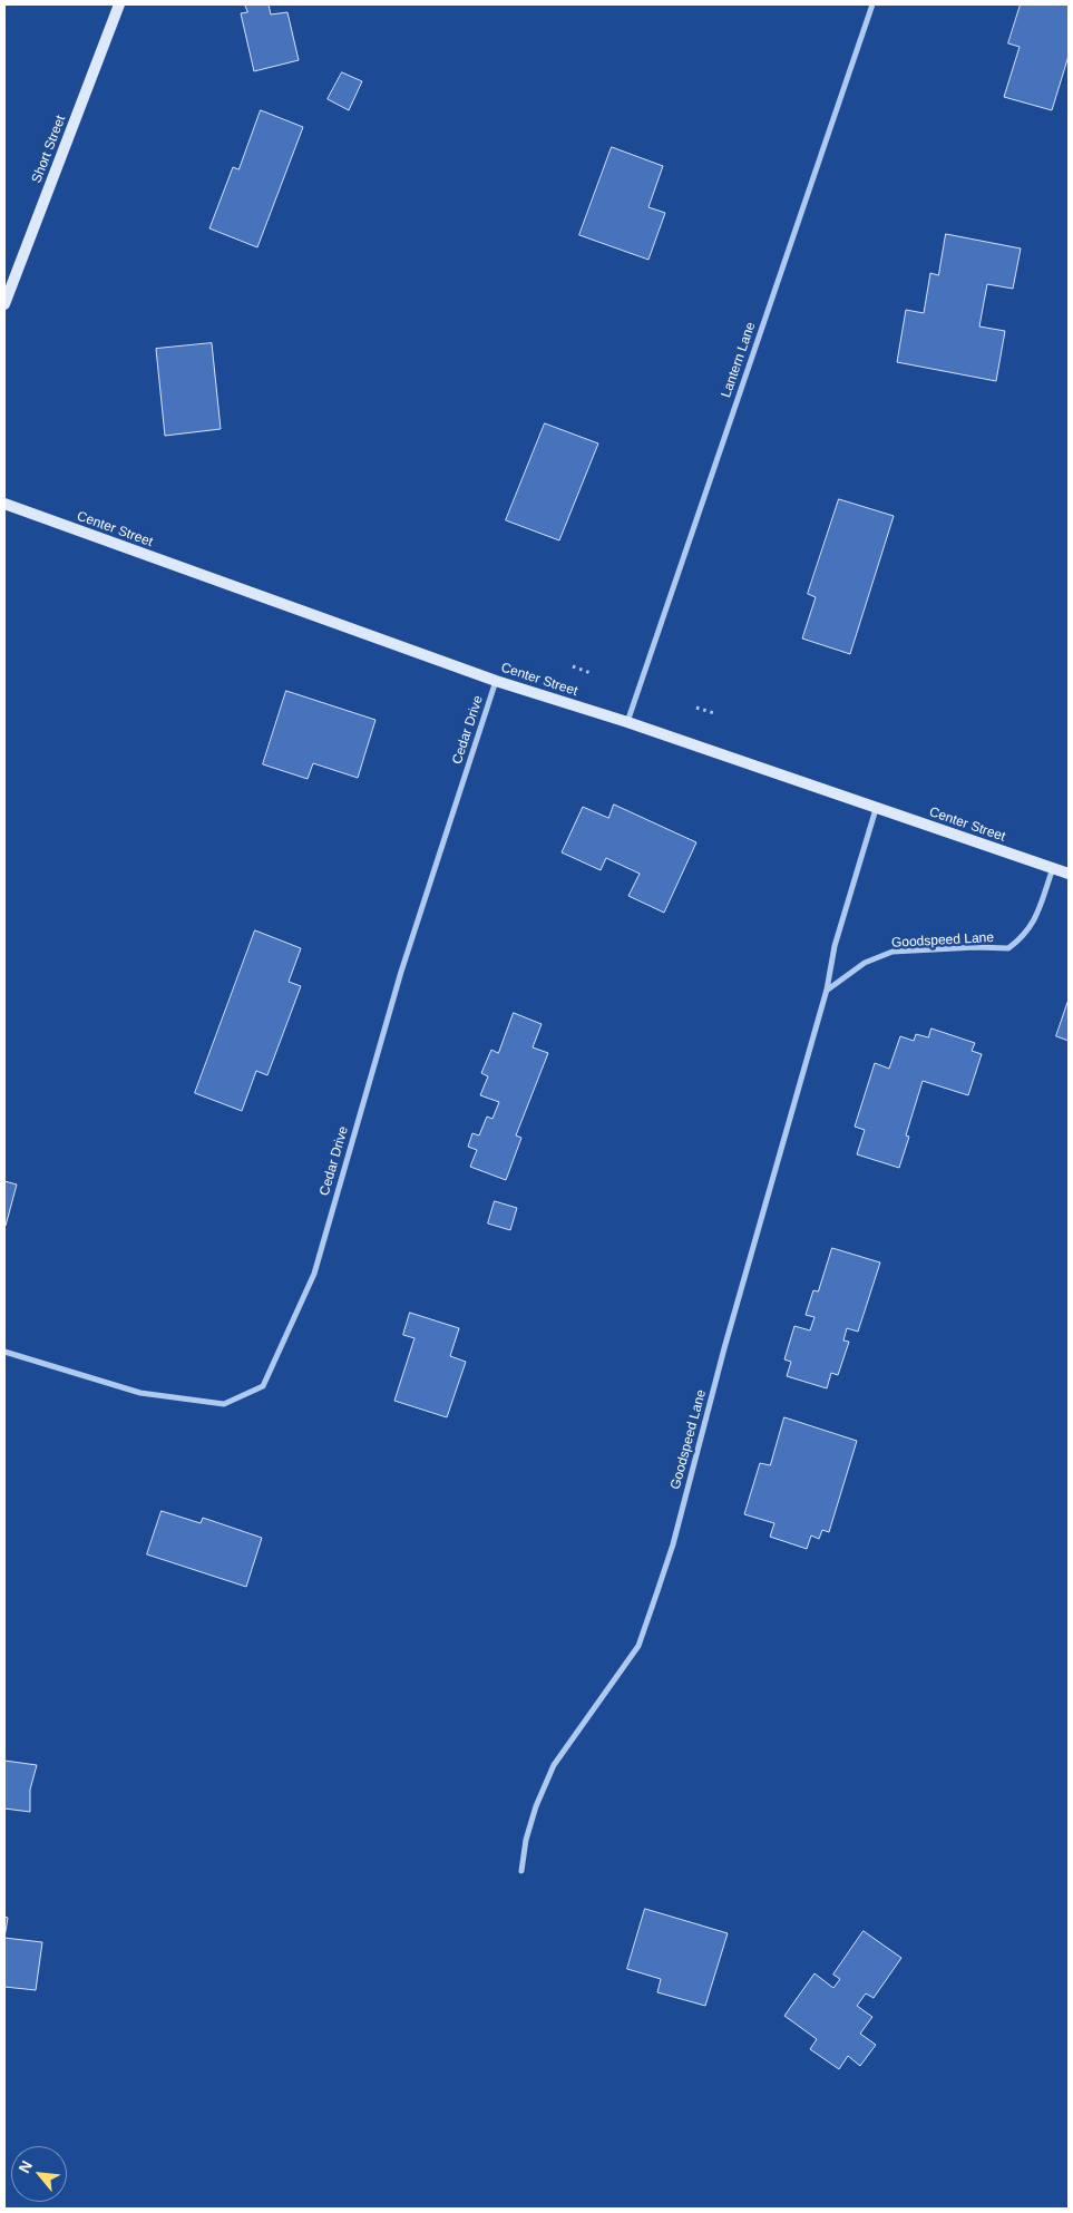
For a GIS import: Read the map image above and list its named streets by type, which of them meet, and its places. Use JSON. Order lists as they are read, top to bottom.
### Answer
{
  "streets": {
    "main road": ["Short Street", "Center Street"],
    "street": ["Lantern Lane", "Cedar Drive", "Goodspeed Lane"]
  },
  "crossings": [
    ["Lantern Lane", "Center Street"],
    ["Center Street", "Cedar Drive"],
    ["Center Street", "Goodspeed Lane"]
  ],
  "north": "top left"
}
